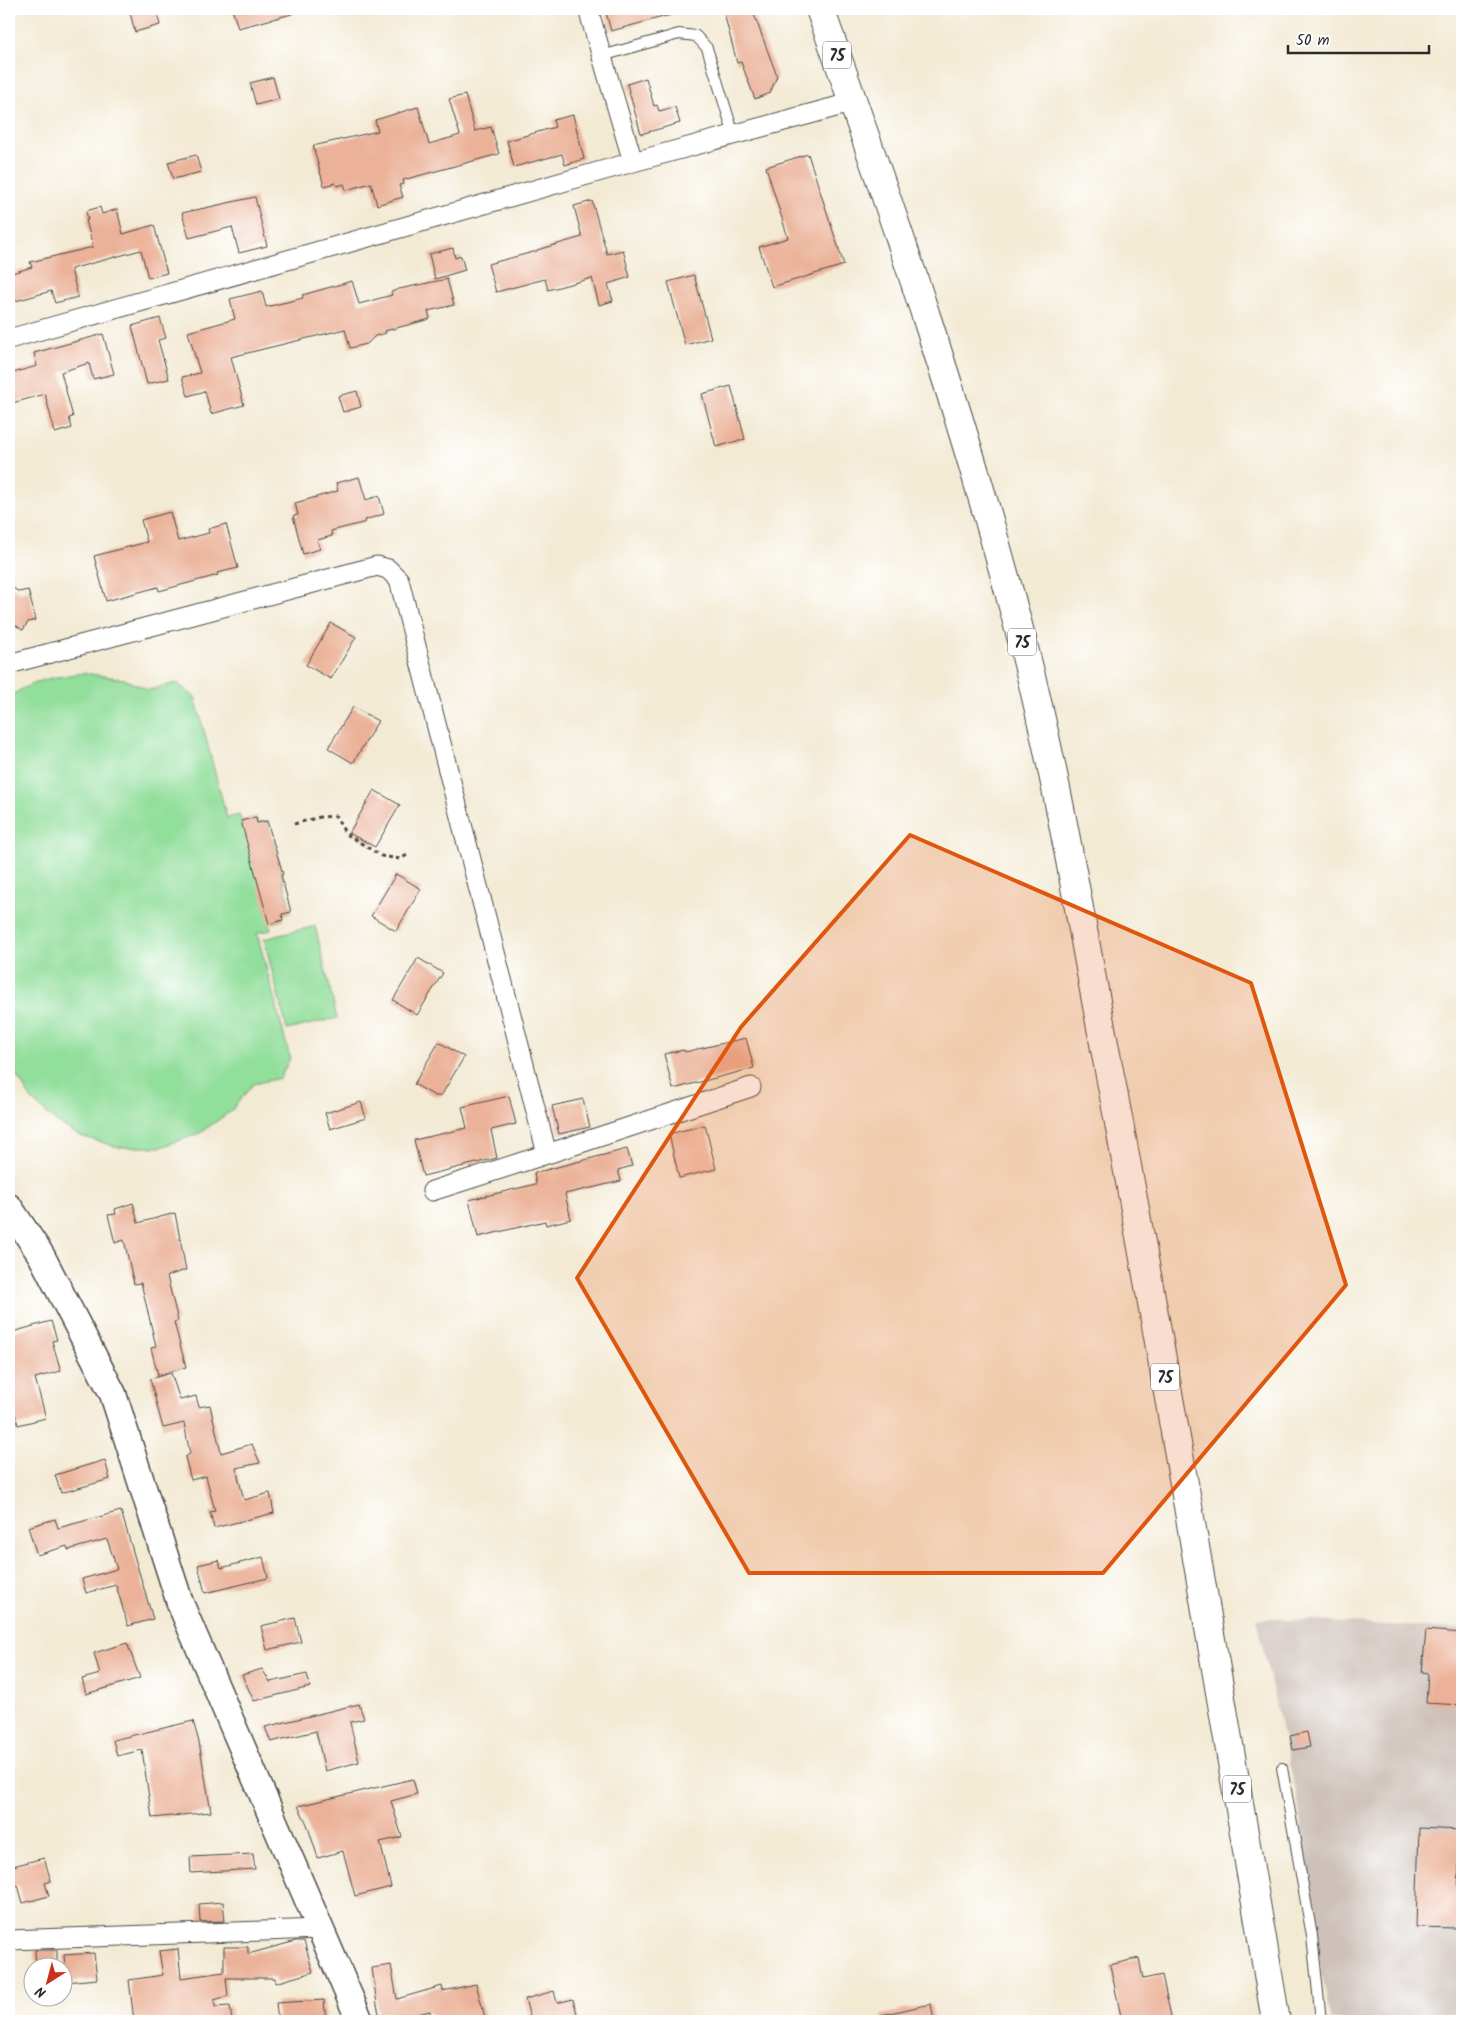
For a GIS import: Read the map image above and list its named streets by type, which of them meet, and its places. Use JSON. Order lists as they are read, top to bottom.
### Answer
{
  "streets": {
    "main road": ["75"]
  },
  "scale_bar": "50 m",
  "north": "bottom left"
}
